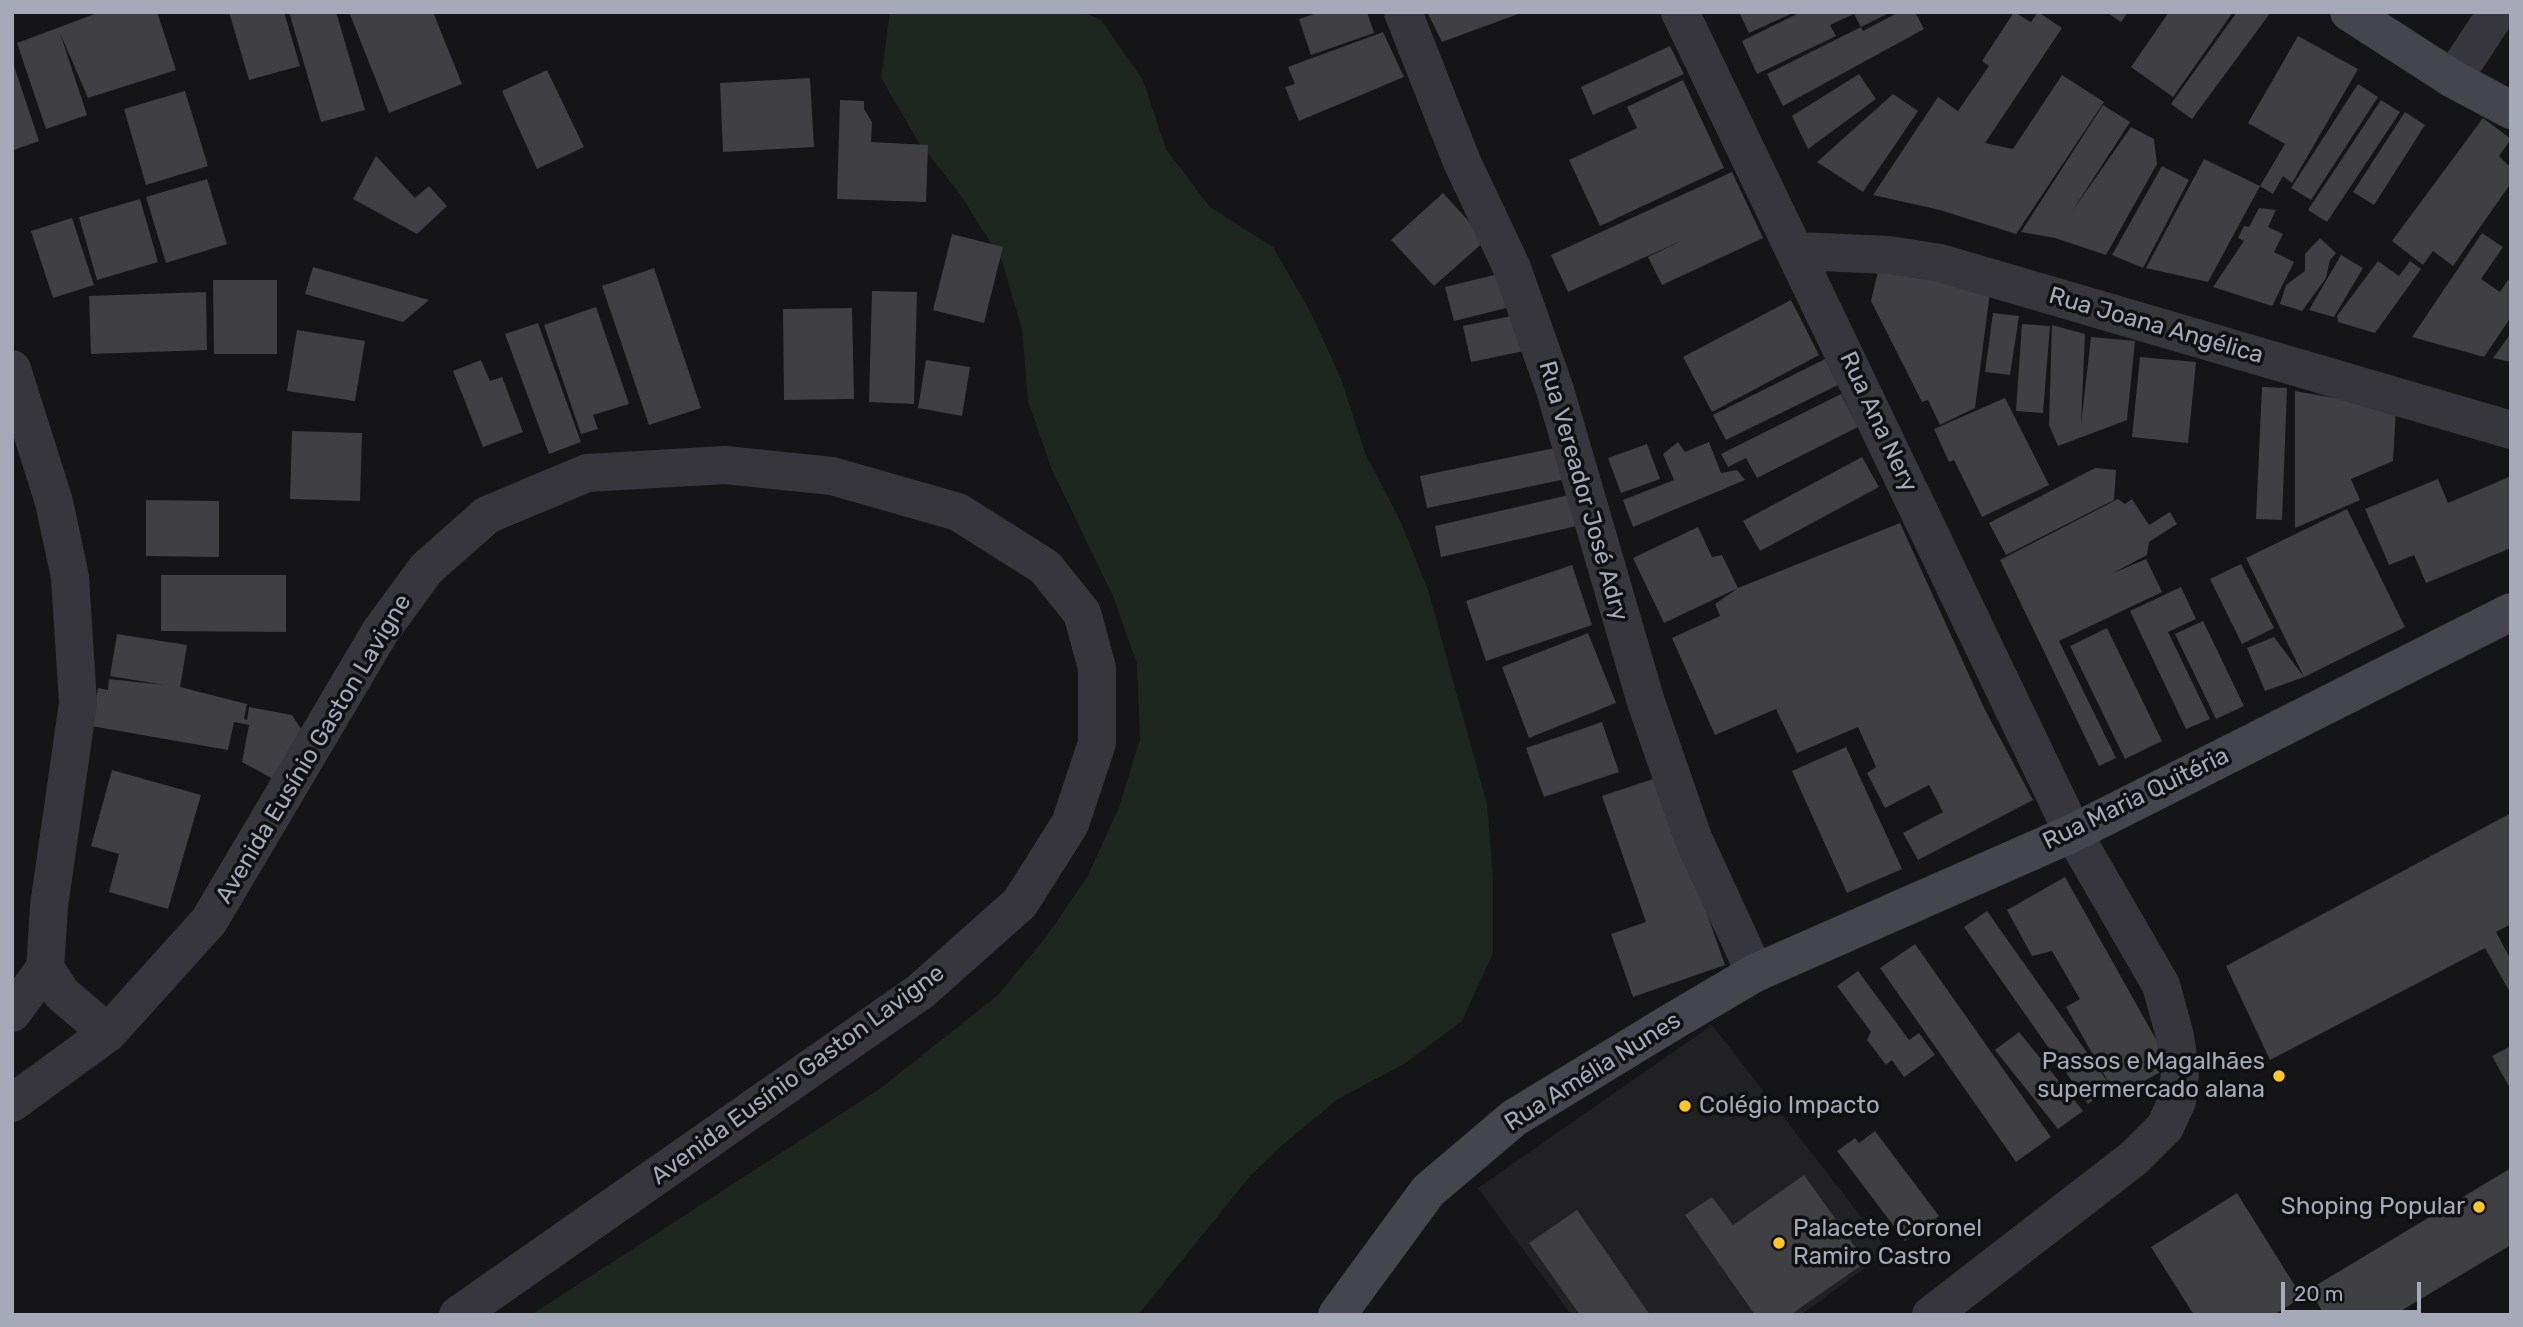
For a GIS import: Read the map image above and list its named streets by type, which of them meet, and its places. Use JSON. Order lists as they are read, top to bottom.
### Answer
{
  "streets": {
    "main road": ["Rua Maria Quitéria", "Rua Amélia Nunes"],
    "street": [
      "Rua Joana Angélica",
      "Rua Ana Nery",
      "Rua Vereador José Adry",
      "Avenida Eusínio Gaston Lavigne"
    ]
  },
  "crossings": [
    ["Rua Joana Angélica", "Rua Ana Nery"],
    ["Rua Ana Nery", "Rua Maria Quitéria"],
    ["Rua Vereador José Adry", "Rua Maria Quitéria"],
    ["Rua Vereador José Adry", "Rua Amélia Nunes"],
    ["Rua Maria Quitéria", "Rua Amélia Nunes"]
  ],
  "places": [
    "Passos e Magalhães supermercado alana",
    "Colégio Impacto",
    "Shoping Popular",
    "Palacete Coronel Ramiro Castro"
  ],
  "scale_bar": "20 m"
}
